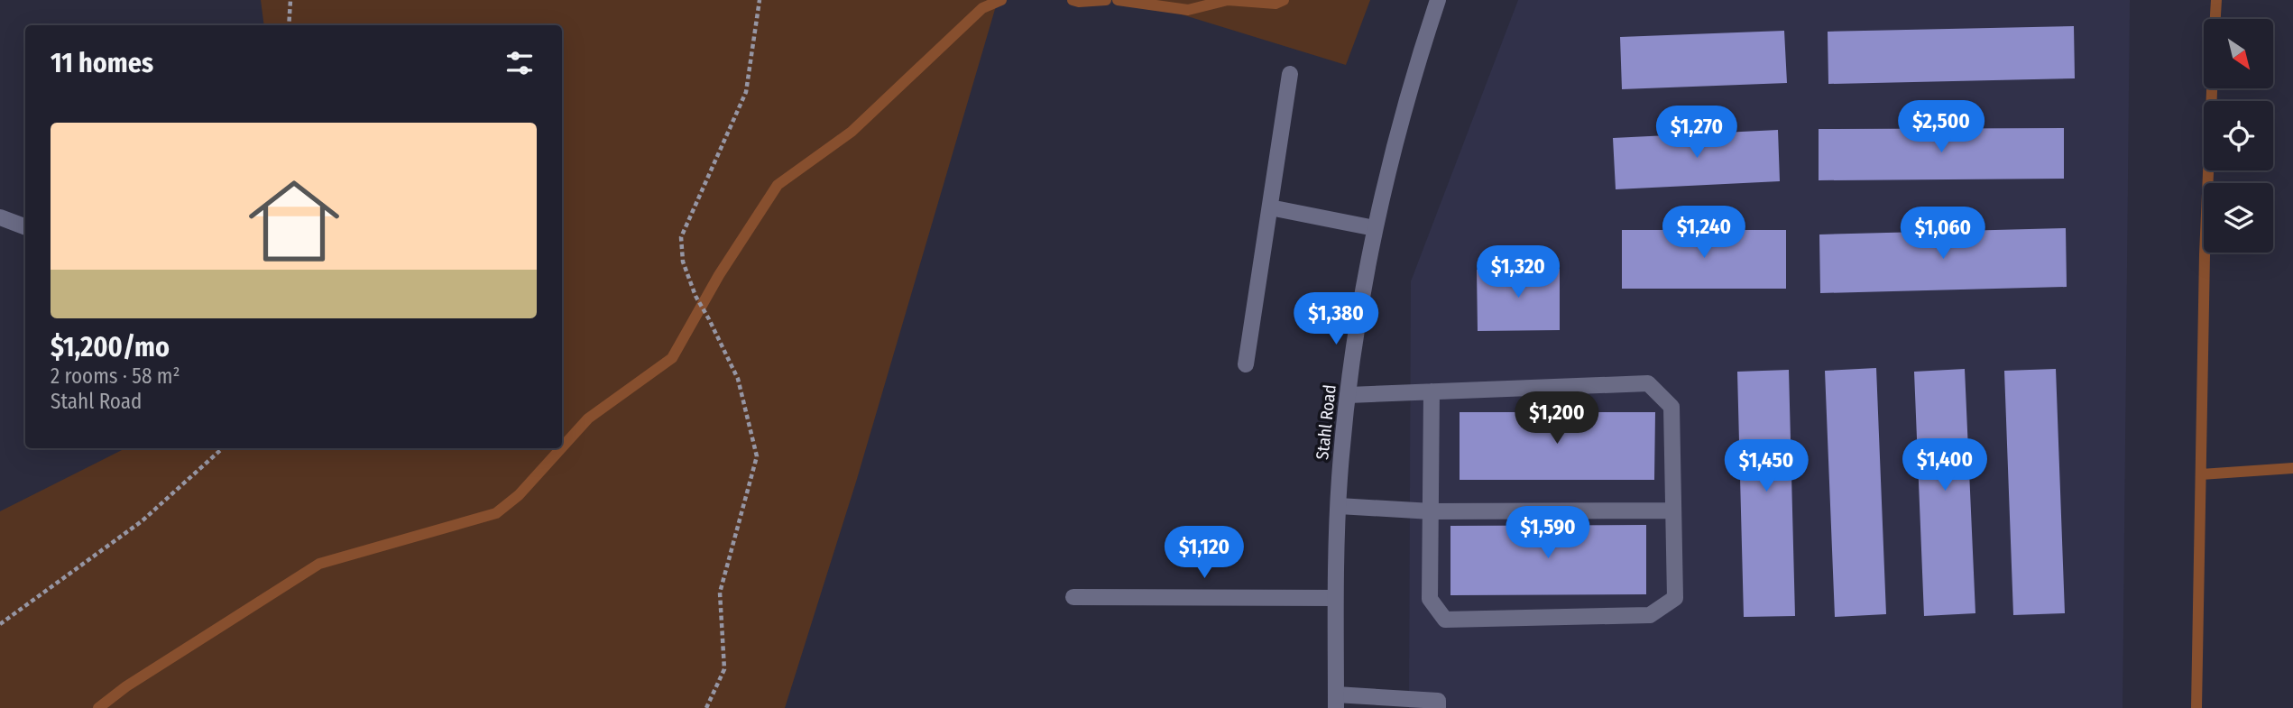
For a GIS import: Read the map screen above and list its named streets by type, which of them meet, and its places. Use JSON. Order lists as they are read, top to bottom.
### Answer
{
  "streets": {
    "street": ["Stahl Road"]
  },
  "north": "bottom right",
  "page": {
    "heading": "11 homes",
    "price": [
      "$2,500",
      "$1,270",
      "$1,240",
      "$1,060",
      "$1,320",
      "$1,380",
      "$1,200",
      "$1,400",
      "$1,450",
      "$1,590",
      "$1,120"
    ],
    "list": [
      {
        "name": "$1,200/mo",
        "note": "2 rooms · 58 m² · Stahl Road"
      }
    ]
  }
}
